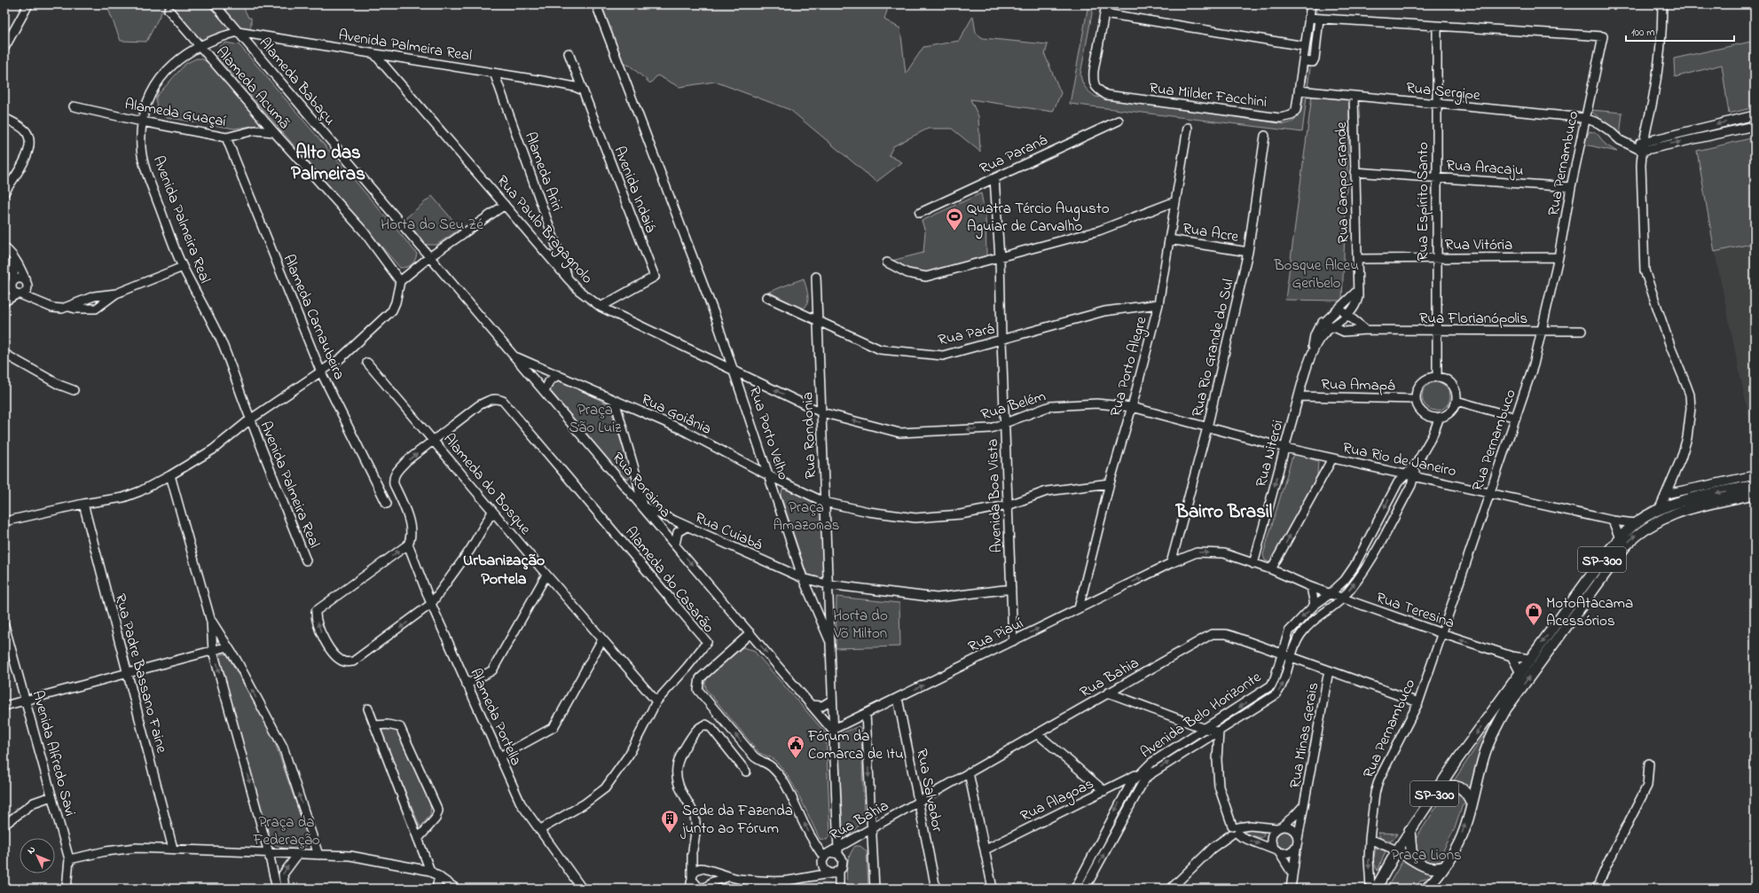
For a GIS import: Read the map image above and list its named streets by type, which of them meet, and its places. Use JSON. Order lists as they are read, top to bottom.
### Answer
{
  "streets": {
    "main road": ["SP-300"],
    "street": [
      "Avenida Palmeira Real",
      "Alameda Babaçu",
      "Alameda Acumã",
      "Rua Sergipe",
      "Rua Milder Facchini",
      "Alameda Guaçaí",
      "Rua Paraná",
      "Rua Pernambuco",
      "Rua Aracaju",
      "Alameda Ariri",
      "Rua Campo Grande",
      "Avenida Indaiá",
      "Rua Espírito Santo",
      "Rua Paulo Bragagnolo",
      "Rua Acre",
      "Rua Vitória",
      "Alameda Carnaubeira",
      "Rua Florianópolis",
      "Rua Pará",
      "Rua Rio Grande do Sul",
      "Rua Porto Alegre",
      "Rua Amapá",
      "Rua Belém",
      "Rua Goiânia",
      "Rua Porto Velho",
      "Rua Rondonia",
      "Rua Niterói",
      "Rua Rio de Janeiro",
      "Alameda do Bosque",
      "Rua Roraima",
      "Avenida Boa Vista",
      "Rua Cuiabá",
      "Alameda do Casarão",
      "Rua Teresina",
      "Rua Piauí",
      "Rua Padre Bassano Faine",
      "Rua Bahia",
      "Avenida Belo Horizonte",
      "Alameda Portella",
      "Rua Minas Gerais",
      "Avenida Alfredo Savi",
      "Rua Salvador",
      "Rua Alagoas"
    ]
  },
  "crossings": [
    ["Avenida Palmeira Real", "Alameda Babaçu"],
    ["Avenida Palmeira Real", "Alameda Acumã"],
    ["Avenida Palmeira Real", "Alameda Guaçaí"],
    ["Avenida Palmeira Real", "Alameda Ariri"],
    ["Avenida Palmeira Real", "Avenida Indaiá"],
    ["Avenida Palmeira Real", "Rua Paulo Bragagnolo"],
    ["Alameda Babaçu", "Rua Roraima"],
    ["Alameda Acumã", "Alameda Guaçaí"],
    ["Rua Sergipe", "Rua Milder Facchini"],
    ["Rua Sergipe", "Rua Pernambuco"],
    ["Rua Sergipe", "Rua Campo Grande"],
    ["Rua Sergipe", "Rua Espírito Santo"],
    ["Alameda Guaçaí", "Alameda Carnaubeira"],
    ["Rua Paraná", "Avenida Boa Vista"],
    ["Rua Pernambuco", "Rua Aracaju"],
    ["Rua Pernambuco", "Rua Espírito Santo"],
    ["Rua Pernambuco", "Rua Vitória"],
    ["Rua Pernambuco", "Rua Florianópolis"],
    ["Rua Pernambuco", "Rua Rio de Janeiro"],
    ["Rua Pernambuco", "Rua Teresina"],
    ["Rua Pernambuco", "Rua Bahia"],
    ["Rua Aracaju", "Rua Campo Grande"],
    ["Rua Aracaju", "Rua Espírito Santo"],
    ["Alameda Ariri", "Rua Paulo Bragagnolo"],
    ["Rua Campo Grande", "Rua Vitória"],
    ["Avenida Indaiá", "Rua Paulo Bragagnolo"],
    ["Rua Espírito Santo", "Rua Vitória"],
    ["Rua Espírito Santo", "Rua Florianópolis"],
    ["Rua Espírito Santo", "Rua Amapá"],
    ["Rua Espírito Santo", "Avenida Belo Horizonte"],
    ["Rua Paulo Bragagnolo", "Rua Belém"],
    ["Rua Paulo Bragagnolo", "Rua Porto Velho"],
    ["Rua Acre", "Rua Rio Grande do Sul"],
    ["Rua Acre", "Rua Porto Alegre"],
    ["Rua Florianópolis", "Rua Niterói"],
    ["Rua Pará", "Rua Porto Alegre"],
    ["Rua Pará", "Rua Rondonia"],
    ["Rua Pará", "Avenida Boa Vista"],
    ["Rua Rio Grande do Sul", "Rua Belém"],
    ["Rua Rio Grande do Sul", "Rua Teresina"],
    ["Rua Rio Grande do Sul", "Rua Piauí"],
    ["Rua Porto Alegre", "Rua Belém"],
    ["Rua Porto Alegre", "Rua Goiânia"],
    ["Rua Porto Alegre", "Rua Piauí"],
    ["Rua Amapá", "Rua Niterói"],
    ["Rua Amapá", "Avenida Belo Horizonte"],
    ["Rua Belém", "Rua Porto Velho"],
    ["Rua Belém", "Rua Rondonia"],
    ["Rua Belém", "Rua Niterói"],
    ["Rua Belém", "Rua Rio de Janeiro"],
    ["Rua Belém", "Avenida Boa Vista"],
    ["Rua Goiânia", "Rua Porto Velho"],
    ["Rua Goiânia", "Rua Rondonia"],
    ["Rua Goiânia", "Rua Roraima"],
    ["Rua Goiânia", "Avenida Boa Vista"],
    ["Rua Porto Velho", "Rua Rondonia"],
    ["Rua Porto Velho", "Rua Cuiabá"],
    ["Rua Rondonia", "Rua Roraima"],
    ["Rua Rondonia", "Rua Cuiabá"],
    ["Rua Rondonia", "Rua Piauí"],
    ["Rua Rondonia", "Rua Bahia"],
    ["Rua Niterói", "Rua Rio de Janeiro"],
    ["Rua Niterói", "Rua Teresina"],
    ["Rua Rio de Janeiro", "SP-300"],
    ["Rua Rio de Janeiro", "Avenida Belo Horizonte"],
    ["Alameda do Bosque", "Alameda do Casarão"],
    ["Rua Roraima", "Rua Cuiabá"],
    ["Rua Roraima", "Rua Piauí"],
    ["Avenida Boa Vista", "Rua Cuiabá"],
    ["Avenida Boa Vista", "Rua Piauí"],
    ["SP-300", "Rua Teresina"],
    ["Alameda do Casarão", "Alameda Portella"],
    ["Rua Teresina", "Rua Piauí"],
    ["Rua Teresina", "Avenida Belo Horizonte"],
    ["Rua Piauí", "Rua Salvador"],
    ["Rua Bahia", "Avenida Belo Horizonte"],
    ["Rua Bahia", "Rua Minas Gerais"],
    ["Rua Bahia", "Rua Salvador"],
    ["Avenida Belo Horizonte", "Rua Alagoas"]
  ],
  "one_way": ["Rua Belém", "Rua Piauí"],
  "districts": ["Alto das Palmeiras", "Bairro Brasil", "Urbanização Portela"],
  "parks": [
    "Horta do Seu Zé",
    "Bosque Alceu Geribelo",
    "Praça São Luiz",
    "Praça Amazonas",
    "Horta do Võ Milton",
    "Praça da Federação",
    "Praça Lions"
  ],
  "places": {
    "sports": ["Quatra Tércio Augusto Aguiar de Carvalho"],
    "shop": ["MotoAtacama Acessórios"],
    "public building": ["Fórum da Comarca de Itu"],
    "building": ["Sede da Fazenda junto ao Fórum"]
  },
  "scale_bar": "100 m",
  "north": "top left"
}
